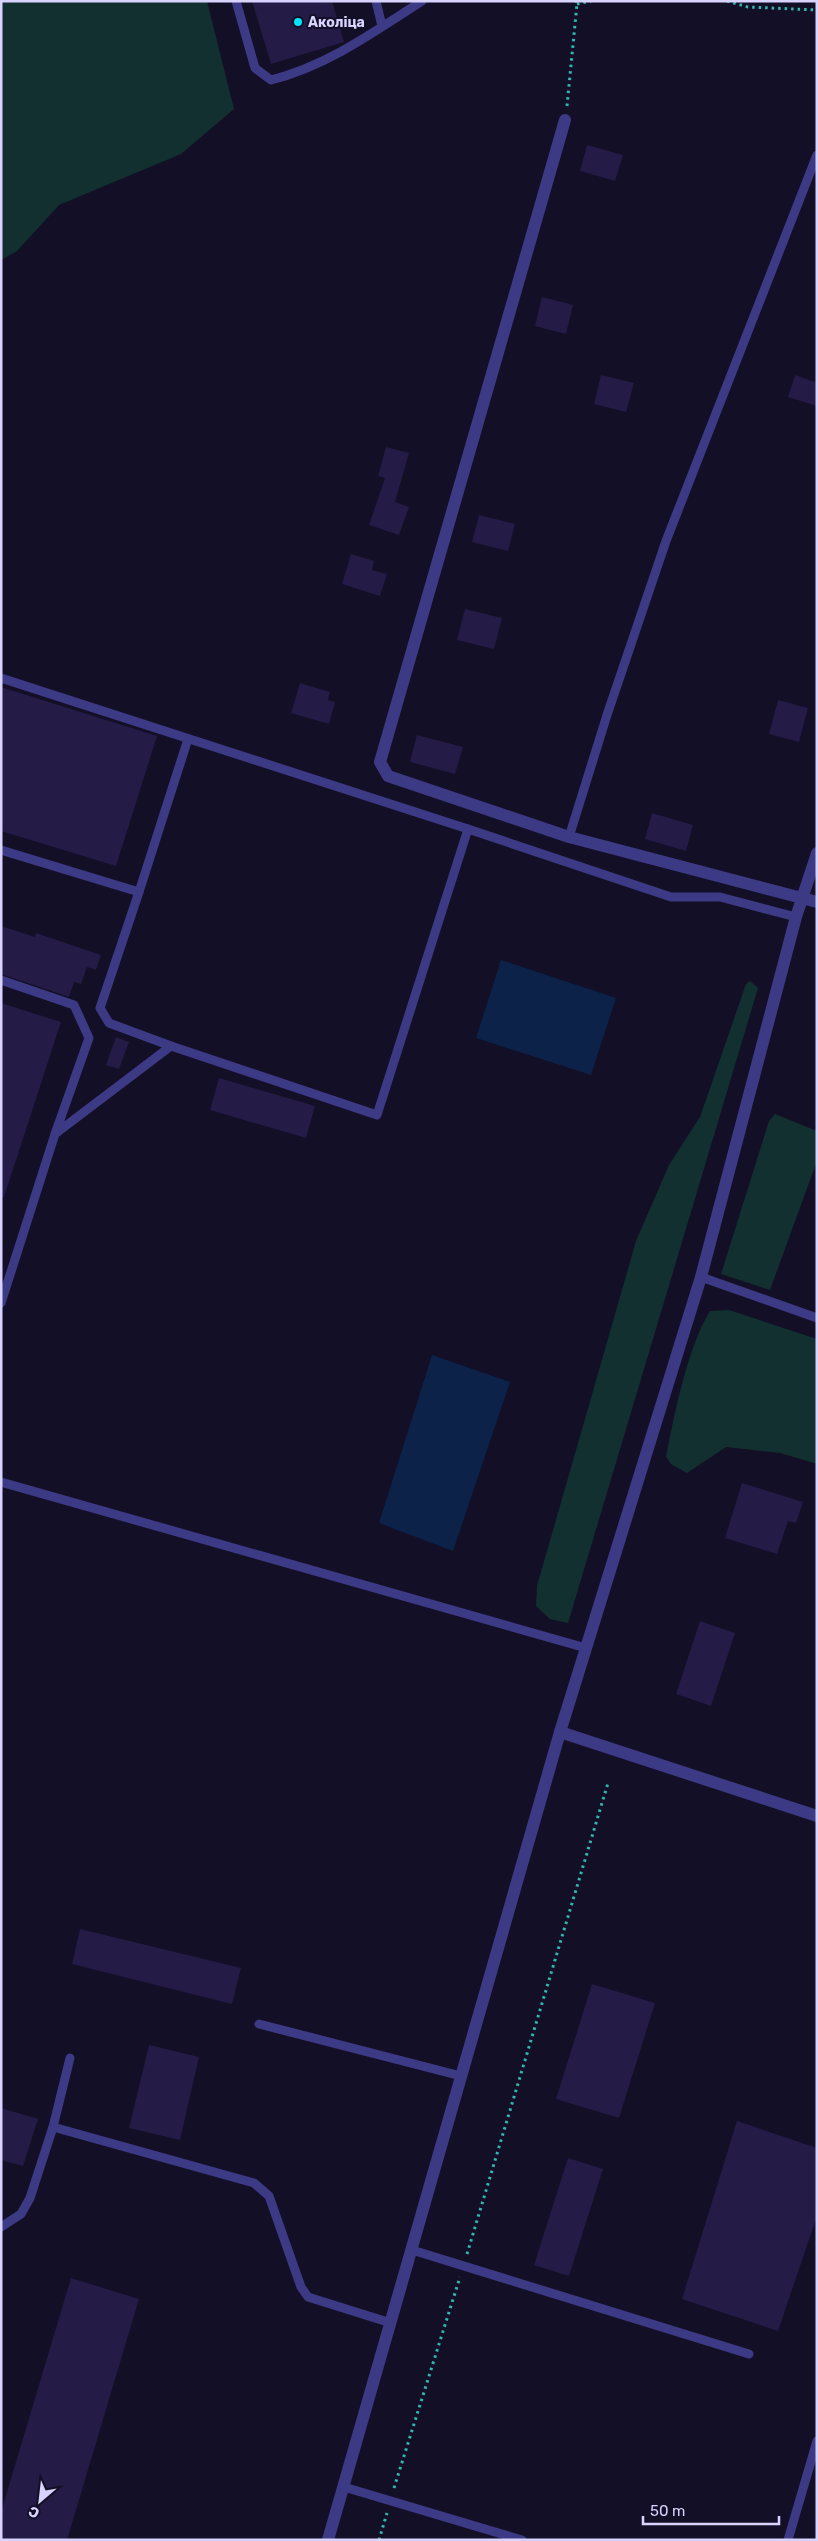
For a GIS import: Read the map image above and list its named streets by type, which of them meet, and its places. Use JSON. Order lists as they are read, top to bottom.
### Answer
{
  "places": ["Аколіца"],
  "scale_bar": "50 m",
  "north": "bottom left"
}
